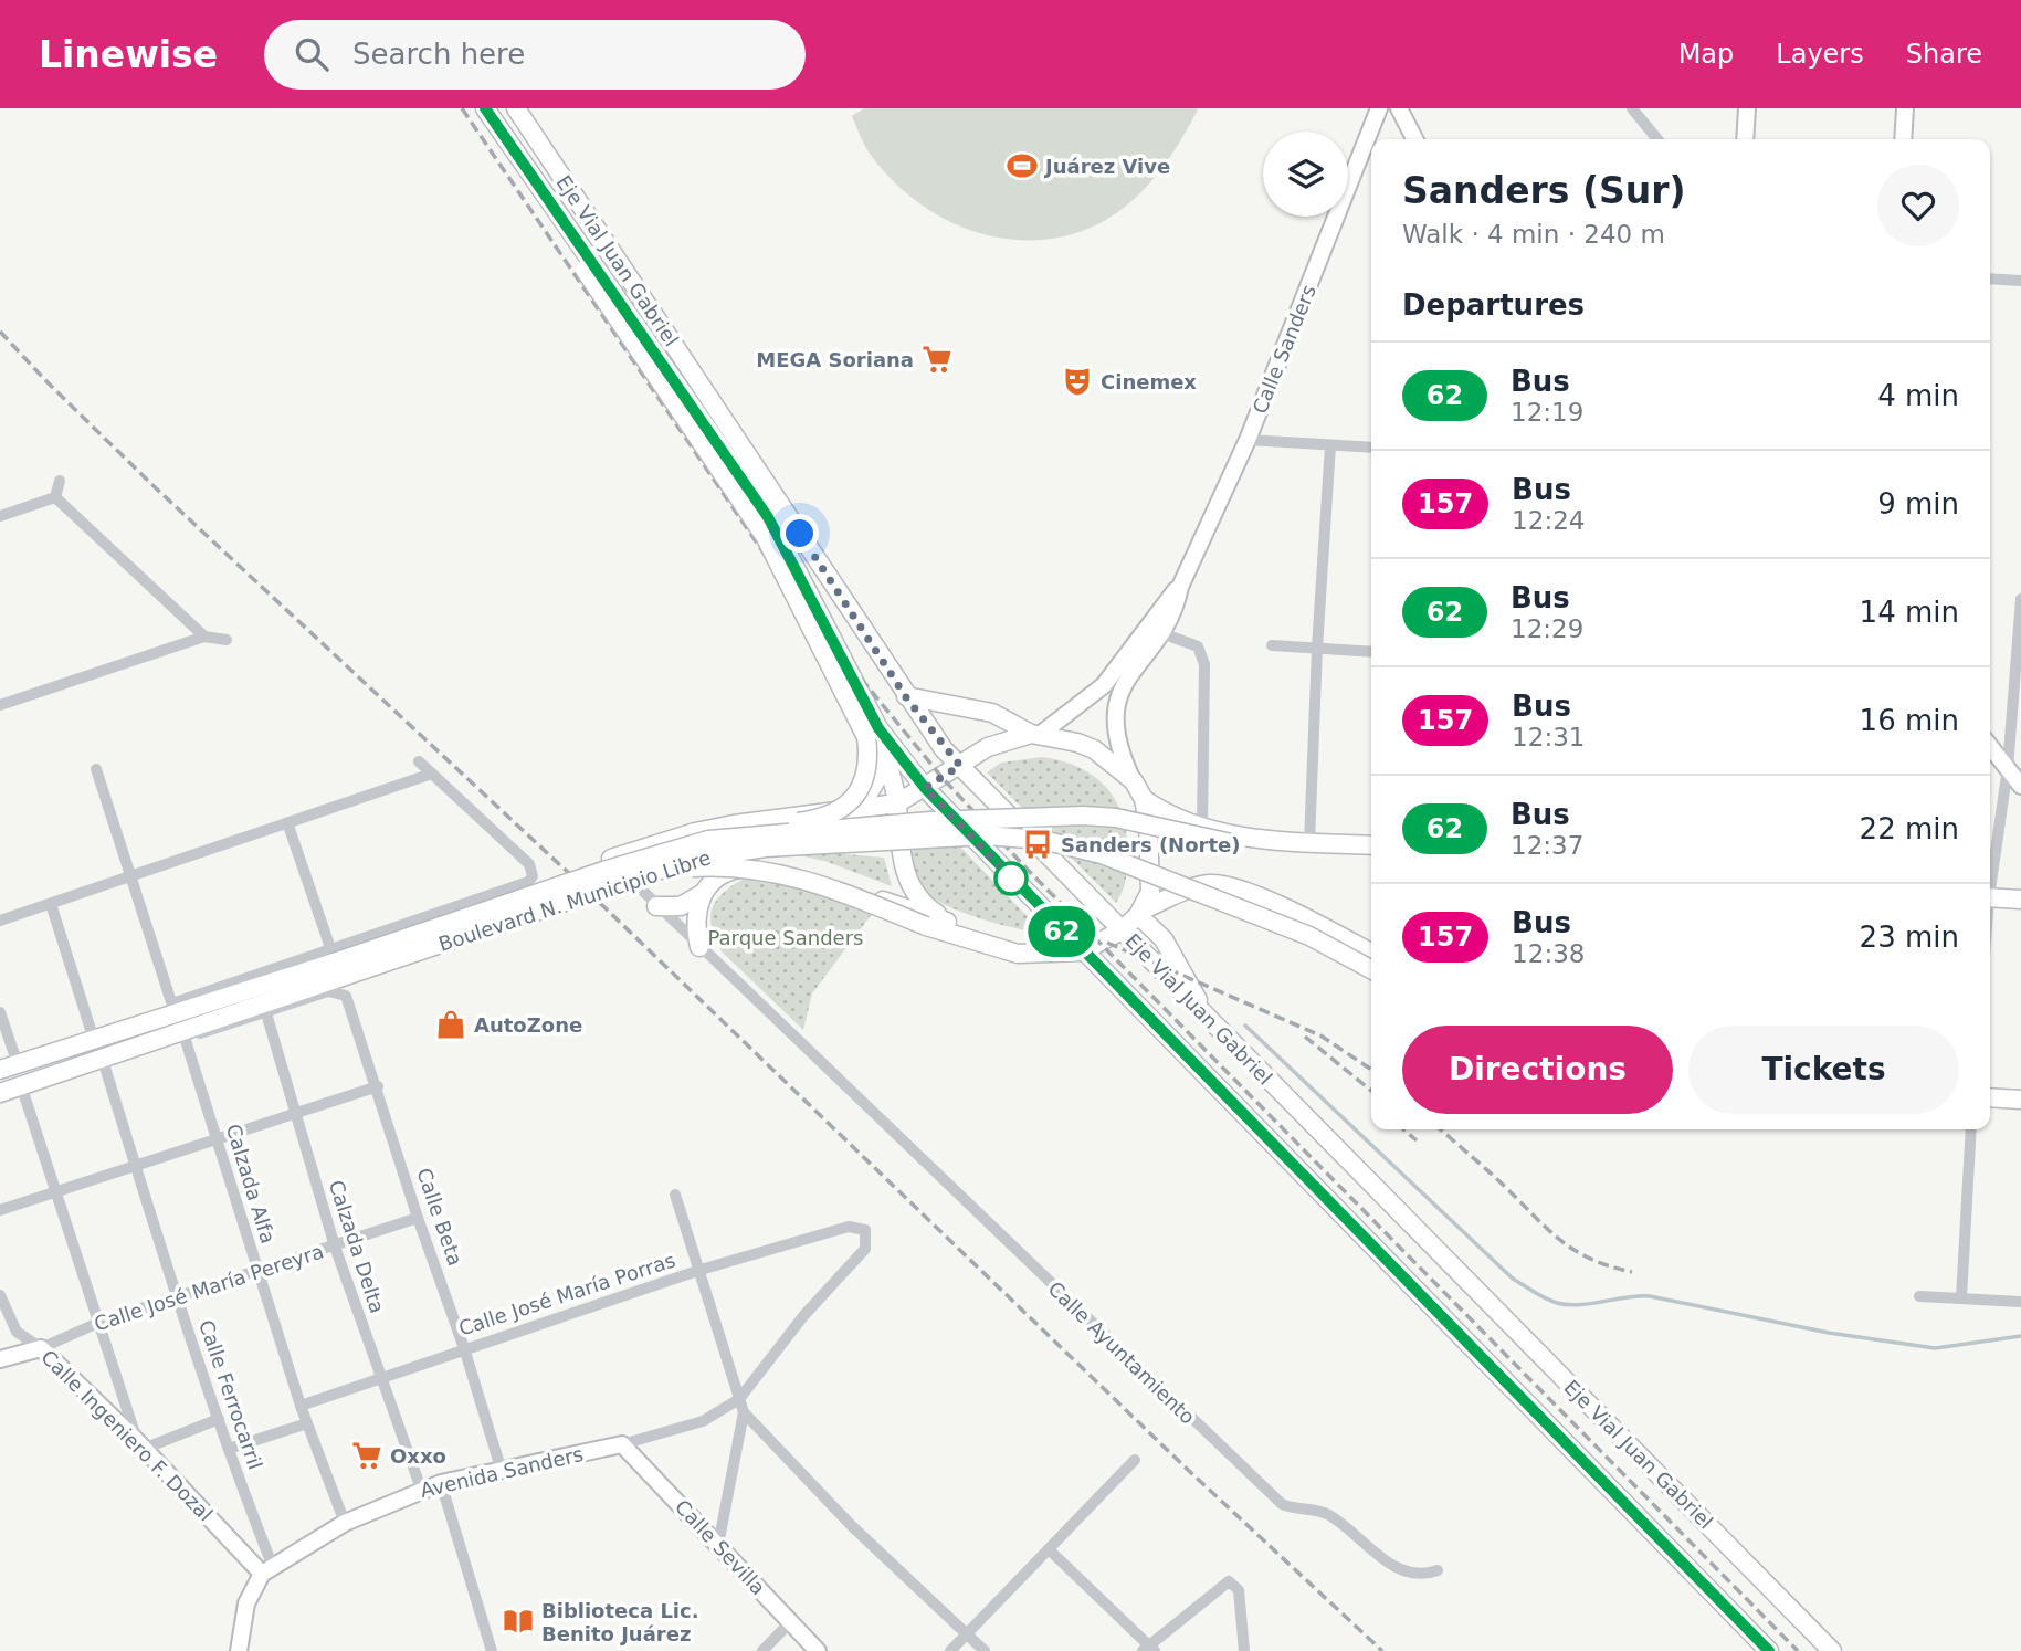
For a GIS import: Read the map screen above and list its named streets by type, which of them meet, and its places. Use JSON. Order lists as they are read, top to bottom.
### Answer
{
  "streets": {
    "main road": ["Eje Vial Juan Gabriel", "Boulevard N. Municipio Libre"],
    "street": [
      "Calle Sanders",
      "Calzada Alfa",
      "Calle Beta",
      "Calzada Delta",
      "Calle José María Pereyra",
      "Calle José María Porras",
      "Calle Ayuntamiento",
      "Calle Ferrocarril",
      "Calle Ingeniero F. Dozal",
      "Avenida Sanders",
      "Calle Sevilla"
    ]
  },
  "crossings": [
    ["Boulevard N. Municipio Libre", "Calzada Alfa"],
    ["Boulevard N. Municipio Libre", "Calle Beta"],
    ["Boulevard N. Municipio Libre", "Calle Ferrocarril"],
    ["Calzada Alfa", "Calle José María Pereyra"],
    ["Calzada Alfa", "Calle José María Porras"],
    ["Calzada Alfa", "Avenida Sanders"],
    ["Calle Beta", "Calle José María Pereyra"],
    ["Calle Beta", "Calle José María Porras"],
    ["Calle Beta", "Avenida Sanders"],
    ["Calzada Delta", "Calle José María Pereyra"],
    ["Calzada Delta", "Calle José María Porras"],
    ["Calzada Delta", "Avenida Sanders"],
    ["Calle José María Pereyra", "Calle Ferrocarril"],
    ["Calle José María Pereyra", "Calle Ingeniero F. Dozal"],
    ["Calle Ferrocarril", "Calle Ingeniero F. Dozal"],
    ["Calle Ferrocarril", "Avenida Sanders"],
    ["Calle Ingeniero F. Dozal", "Avenida Sanders"],
    ["Avenida Sanders", "Calle Sevilla"]
  ],
  "parks": ["Parque Sanders"],
  "places": {
    "sports": ["Juárez Vive"],
    "supermarket": ["MEGA Soriana", "Oxxo"],
    "theatre": ["Cinemex"],
    "bus stop": ["Sanders (Norte)"],
    "shop": ["AutoZone"],
    "library": ["Biblioteca Lic. Benito Juárez"]
  },
  "lines": ["bus line 62"],
  "page": {
    "header": "Linewise",
    "search": "Search here",
    "nav": ["Map", "Layers", "Share"],
    "on_map": "62",
    "heading": [
      ["Sanders (Sur)", "Walk · 4 min · 240 m"],
      "Departures"
    ],
    "list": [
      {
        "mark": "62",
        "name": "Bus",
        "note": "12:19",
        "value": "4 min"
      },
      {
        "mark": "157",
        "name": "Bus",
        "note": "12:24",
        "value": "9 min"
      },
      {
        "mark": "62",
        "name": "Bus",
        "note": "12:29",
        "value": "14 min"
      },
      {
        "mark": "157",
        "name": "Bus",
        "note": "12:31",
        "value": "16 min"
      },
      {
        "mark": "62",
        "name": "Bus",
        "note": "12:37",
        "value": "22 min"
      },
      {
        "mark": "157",
        "name": "Bus",
        "note": "12:38",
        "value": "23 min"
      }
    ],
    "buttons": ["Directions", "Tickets"]
  }
}
